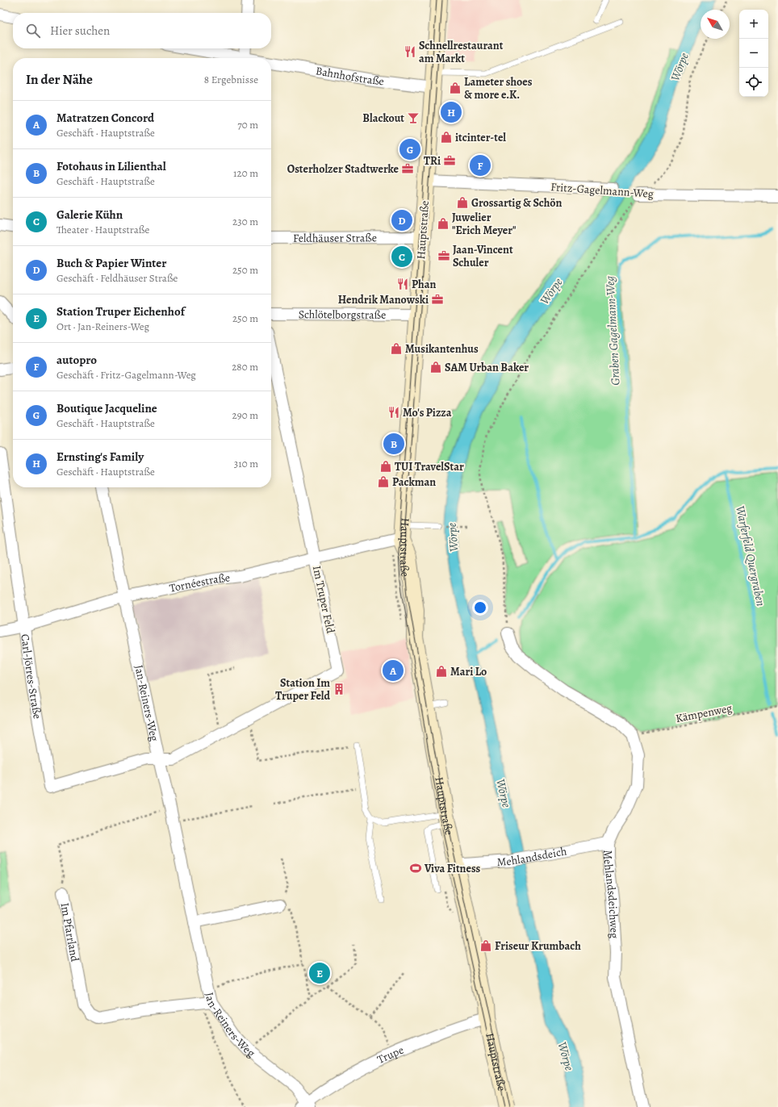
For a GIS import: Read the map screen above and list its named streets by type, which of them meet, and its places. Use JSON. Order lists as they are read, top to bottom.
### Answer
{
  "streets": {
    "street": [
      "Bahnhofstraße",
      "Fritz-Gagelmann-Weg",
      "Hauptstraße",
      "Feldhäuser Straße",
      "Schlötelborgstraße",
      "Tornéestraße",
      "Im Truper Feld",
      "Carl-Jörres-Straße",
      "Jan-Reiners-Weg",
      "Mehlandsdeich",
      "Mehlandsdeichweg",
      "Im Pfarrland",
      "Trupe"
    ],
    "path": ["Kämpenweg"]
  },
  "crossings": [
    ["Bahnhofstraße", "Hauptstraße"],
    ["Fritz-Gagelmann-Weg", "Hauptstraße"],
    ["Hauptstraße", "Feldhäuser Straße"],
    ["Hauptstraße", "Schlötelborgstraße"],
    ["Hauptstraße", "Tornéestraße"],
    ["Hauptstraße", "Mehlandsdeich"],
    ["Hauptstraße", "Trupe"],
    ["Tornéestraße", "Im Truper Feld"],
    ["Tornéestraße", "Carl-Jörres-Straße"],
    ["Tornéestraße", "Jan-Reiners-Weg"],
    ["Im Truper Feld", "Carl-Jörres-Straße"],
    ["Im Truper Feld", "Jan-Reiners-Weg"],
    ["Carl-Jörres-Straße", "Jan-Reiners-Weg"],
    ["Jan-Reiners-Weg", "Im Pfarrland"],
    ["Jan-Reiners-Weg", "Trupe"],
    ["Kämpenweg", "Mehlandsdeichweg"],
    ["Mehlandsdeich", "Mehlandsdeichweg"]
  ],
  "water": ["Wörpe", "Graben Gagelmann-Weg", "Warferfeld Quergraben"],
  "places": {
    "restaurant": ["Schnellrestaurant am Markt", "Phan", "Mo's Pizza"],
    "shop": [
      "Lameter shoes & more e.K.",
      "itcinter-tel",
      "Grossartig & Schön",
      "Juwelier \"Erich Meyer\"",
      "Musikantenhus",
      "SAM Urban Baker",
      "TUI TravelStar",
      "Packman",
      "Mari Lo",
      "Friseur Krumbach"
    ],
    "bar": ["Blackout"],
    "office": [
      "TRi",
      "Osterholzer Stadtwerke",
      "Jaan-Vincent Schuler",
      "Hendrik Manowski"
    ],
    "building": ["Station Im Truper Feld"],
    "sports": ["Viva Fitness"]
  },
  "north": "top left",
  "page": {
    "map_buttons": ["+", "−"],
    "search": "Hier suchen",
    "heading": ["In der Nähe", "8 Ergebnisse"],
    "pins": [
      "H",
      "G",
      "F",
      "D",
      "C",
      "B",
      "A",
      "E"
    ],
    "list": [
      {
        "mark": "A",
        "name": "Matratzen Concord",
        "note": "Geschäft · Hauptstraße",
        "value": "70 m"
      },
      {
        "mark": "B",
        "name": "Fotohaus in Lilienthal",
        "note": "Geschäft · Hauptstraße",
        "value": "120 m"
      },
      {
        "mark": "C",
        "name": "Galerie Kühn",
        "note": "Theater · Hauptstraße",
        "value": "230 m"
      },
      {
        "mark": "D",
        "name": "Buch & Papier Winter",
        "note": "Geschäft · Feldhäuser Straße",
        "value": "250 m"
      },
      {
        "mark": "E",
        "name": "Station Truper Eichenhof",
        "note": "Ort · Jan-Reiners-Weg",
        "value": "250 m"
      },
      {
        "mark": "F",
        "name": "autopro",
        "note": "Geschäft · Fritz-Gagelmann-Weg",
        "value": "280 m"
      },
      {
        "mark": "G",
        "name": "Boutique Jacqueline",
        "note": "Geschäft · Hauptstraße",
        "value": "290 m"
      },
      {
        "mark": "H",
        "name": "Ernsting's Family",
        "note": "Geschäft · Hauptstraße",
        "value": "310 m"
      }
    ]
  }
}
